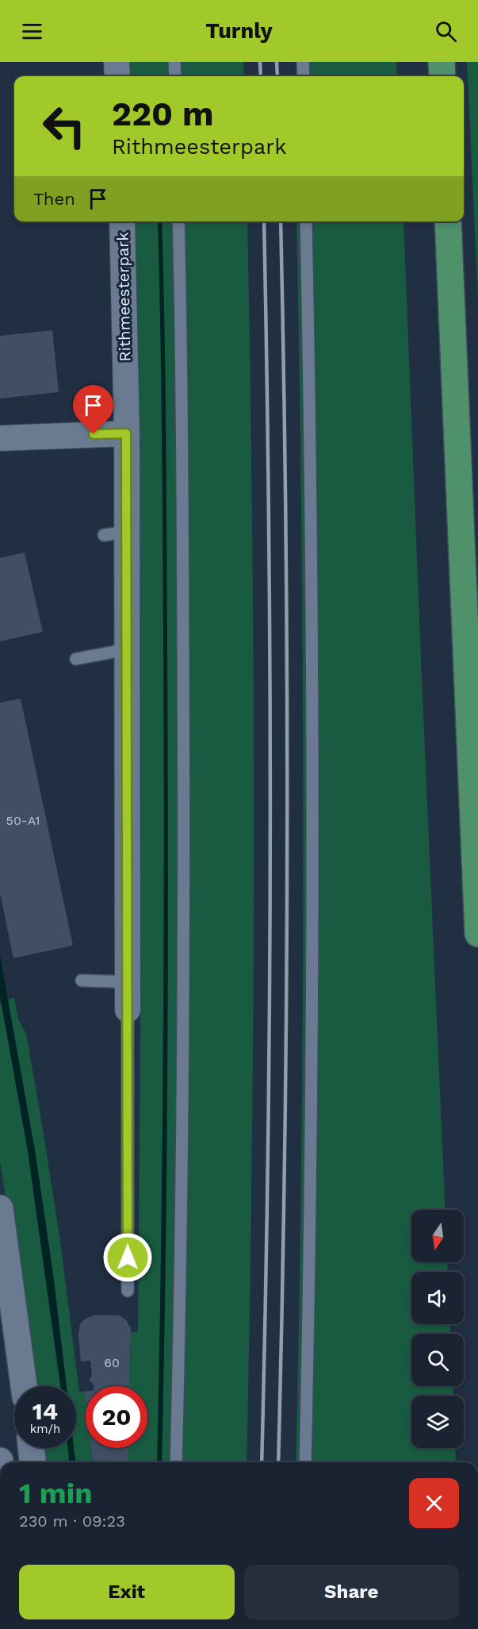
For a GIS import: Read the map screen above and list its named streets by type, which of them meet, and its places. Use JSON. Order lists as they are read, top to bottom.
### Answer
{
  "streets": {
    "street": ["Rithmeesterpark"]
  },
  "house_numbers": ["50-A1", "60"],
  "north": "bottom",
  "page": {
    "header": "Turnly",
    "turn": ["220 m", "Rithmeesterpark"],
    "then": "Then",
    "speed": "14 km/h",
    "limit": "20",
    "heading": ["1 min", "230 m · 09:23"],
    "buttons": ["Exit", "Share"]
  }
}
